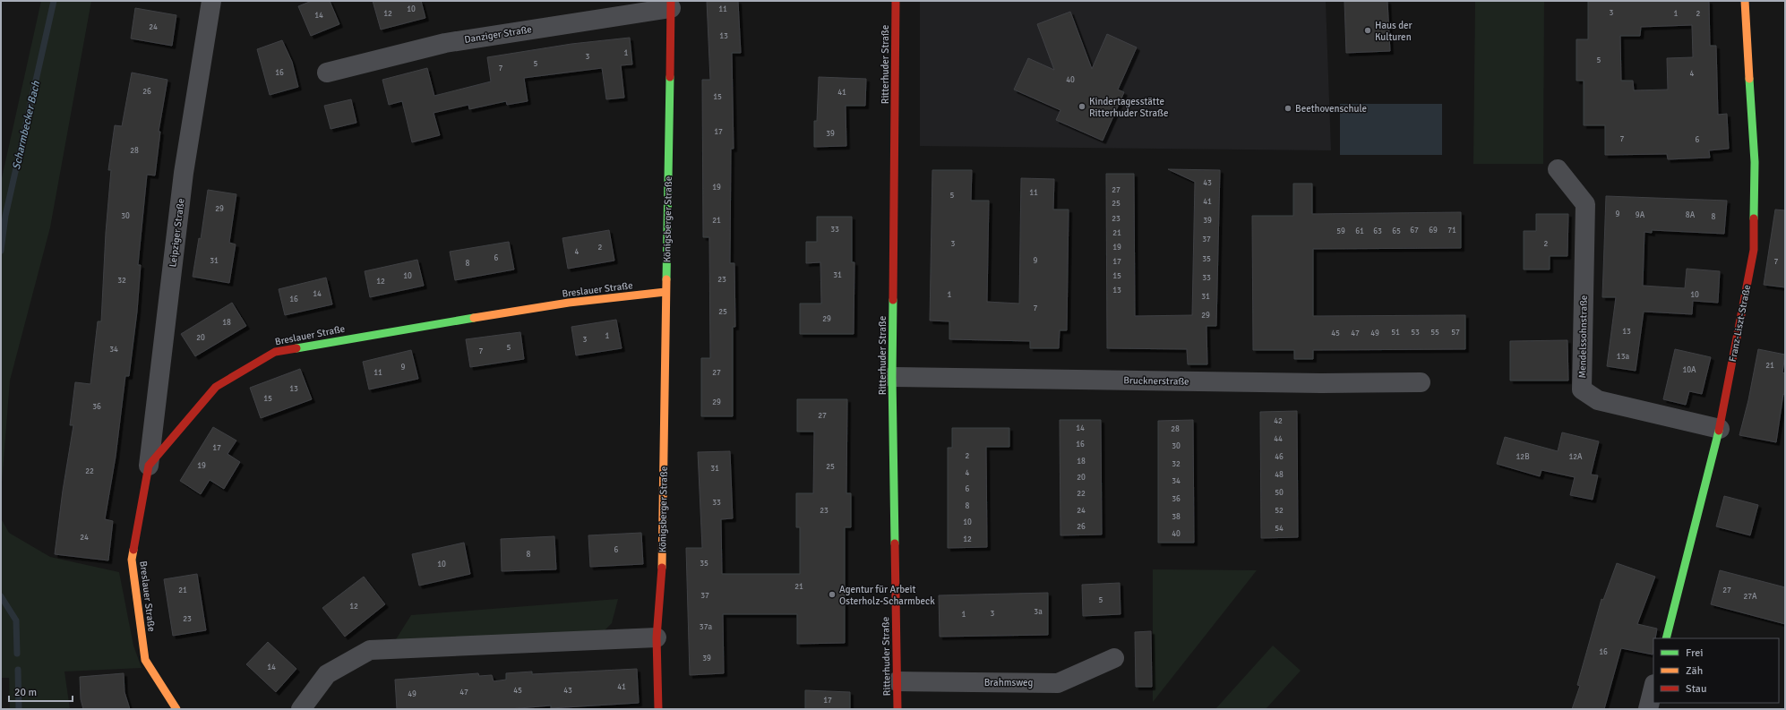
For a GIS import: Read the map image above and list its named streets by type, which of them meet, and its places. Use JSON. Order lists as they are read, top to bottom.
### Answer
{
  "streets": {
    "street": [
      "Danziger Straße",
      "Ritterhuder Straße",
      "Königsberger Straße",
      "Leipziger Straße",
      "Breslauer Straße",
      "Franz-Liszt-Straße",
      "Mendelssohnstraße",
      "Brucknerstraße",
      "Brahmsweg"
    ]
  },
  "crossings": [
    ["Danziger Straße", "Königsberger Straße"],
    ["Ritterhuder Straße", "Brucknerstraße"],
    ["Ritterhuder Straße", "Brahmsweg"],
    ["Königsberger Straße", "Breslauer Straße"],
    ["Leipziger Straße", "Breslauer Straße"],
    ["Franz-Liszt-Straße", "Mendelssohnstraße"]
  ],
  "water": ["Scharmbecker Bach"],
  "places": [
    "Haus der Kulturen",
    "Kindertagesstätte Ritterhuder Straße",
    "Beethovenschule",
    "Agentur für Arbeit Osterholz-Scharmbeck"
  ],
  "house_numbers": [
    "10",
    "11",
    "3",
    "12",
    "1",
    "2",
    "14",
    "24",
    "13",
    "1",
    "3",
    "5",
    "5",
    "7",
    "16",
    "4",
    "40",
    "26",
    "41",
    "15",
    "17",
    "39",
    "7",
    "6",
    "28",
    "43",
    "19",
    "27",
    "11",
    "5",
    "41",
    "25",
    "29",
    "9",
    "9A",
    "8A",
    "30",
    "8",
    "23",
    "21",
    "39",
    "33",
    "67",
    "69",
    "71",
    "59",
    "61",
    "63",
    "65",
    "21",
    "37",
    "3",
    "2",
    "2",
    "19",
    "4",
    "6",
    "35",
    "31",
    "9",
    "17",
    "7",
    "8",
    "31",
    "10",
    "15",
    "33",
    "23",
    "32",
    "12",
    "13",
    "14",
    "1",
    "10",
    "31",
    "16",
    "7",
    "25",
    "29",
    "29",
    "18",
    "13",
    "51",
    "53",
    "55",
    "57",
    "45",
    "47",
    "49",
    "1",
    "20",
    "3",
    "5",
    "34",
    "7",
    "13a",
    "21",
    "9",
    "10A",
    "11",
    "27",
    "13",
    "15",
    "29",
    "36",
    "27",
    "42",
    "14",
    "28",
    "44",
    "16",
    "30",
    "17",
    "2",
    "46",
    "12B",
    "12A",
    "18",
    "32",
    "19",
    "25",
    "31",
    "22",
    "4",
    "48",
    "20",
    "34",
    "6",
    "50",
    "22",
    "36",
    "33",
    "8",
    "23",
    "24",
    "52",
    "38",
    "10",
    "26",
    "54",
    "40",
    "24",
    "12",
    "6",
    "8",
    "35",
    "10",
    "21",
    "21",
    "27",
    "37",
    "27A",
    "5",
    "12",
    "3a",
    "3",
    "1",
    "23",
    "37a",
    "16",
    "39",
    "14",
    "41",
    "45",
    "43",
    "47",
    "49",
    "17"
  ],
  "legend": ["Frei", "Zäh", "Stau"],
  "scale_bar": "20 m"
}
